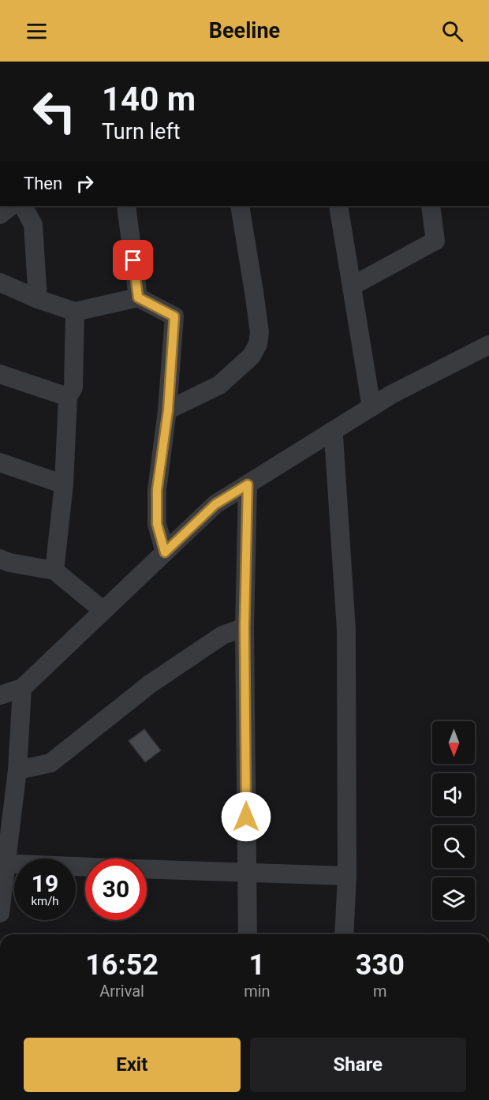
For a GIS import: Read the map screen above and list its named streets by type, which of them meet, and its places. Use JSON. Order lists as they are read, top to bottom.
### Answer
{
  "north": "bottom",
  "page": {
    "header": "Beeline",
    "turn": ["140 m", "Turn left"],
    "then": "Then",
    "speed": "19 km/h",
    "limit": "30",
    "eta": [
      "16:52",
      "Arrival",
      "1",
      "min",
      "330",
      "m"
    ],
    "buttons": ["Exit", "Share"]
  }
}
